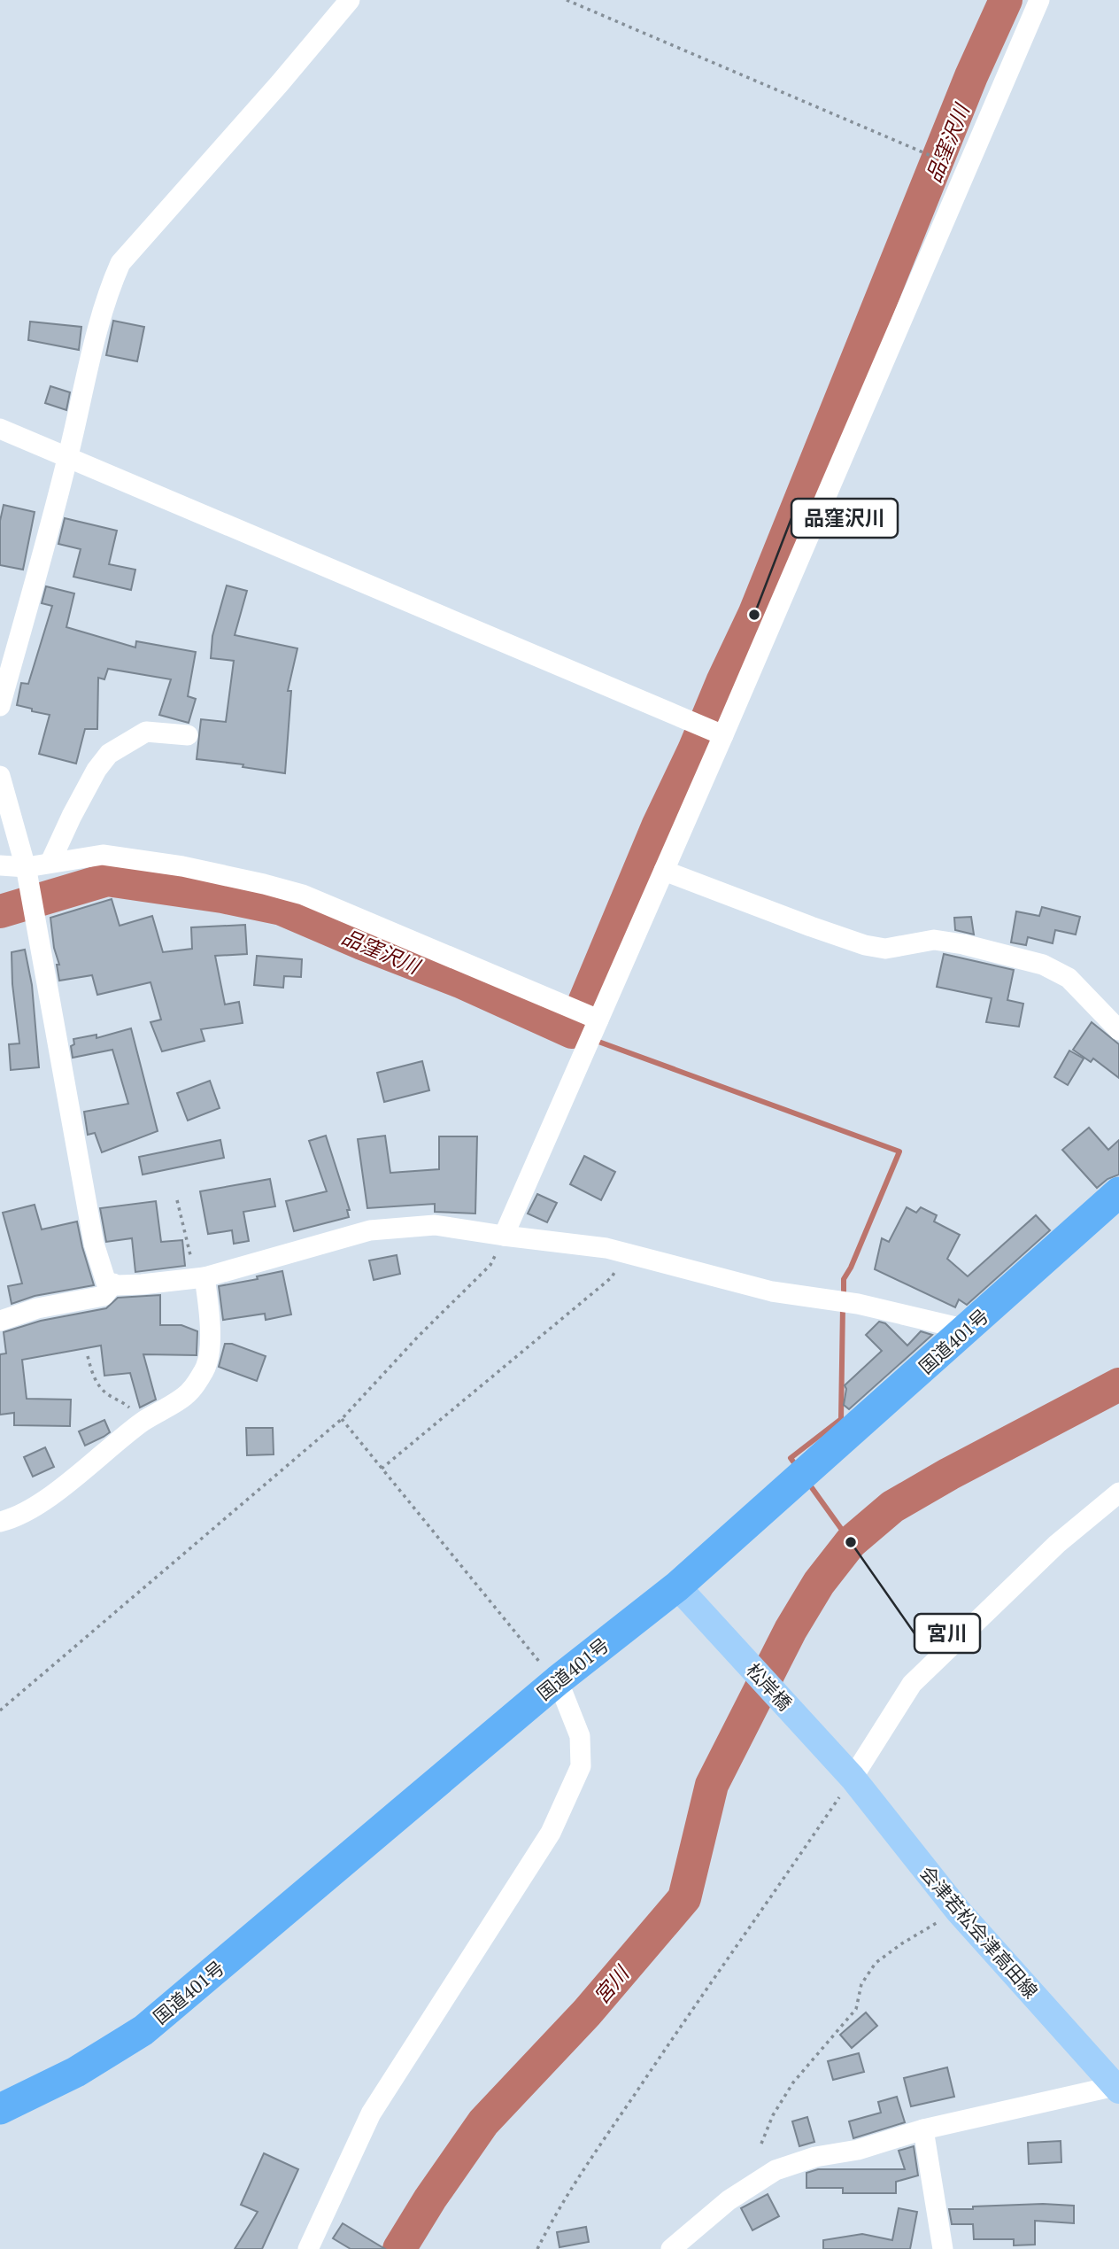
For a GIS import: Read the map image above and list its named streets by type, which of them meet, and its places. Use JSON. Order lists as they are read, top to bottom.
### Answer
{
  "streets": {
    "highway": ["国道401号"],
    "main road": ["松岸橋", "会津若松会津高田線"]
  },
  "crossings": [
    ["国道401号", "松岸橋"],
    ["松岸橋", "会津若松会津高田線"]
  ],
  "water": ["品窪沢川", "宮川"],
  "places": ["品窪沢川", "宮川"]
}
